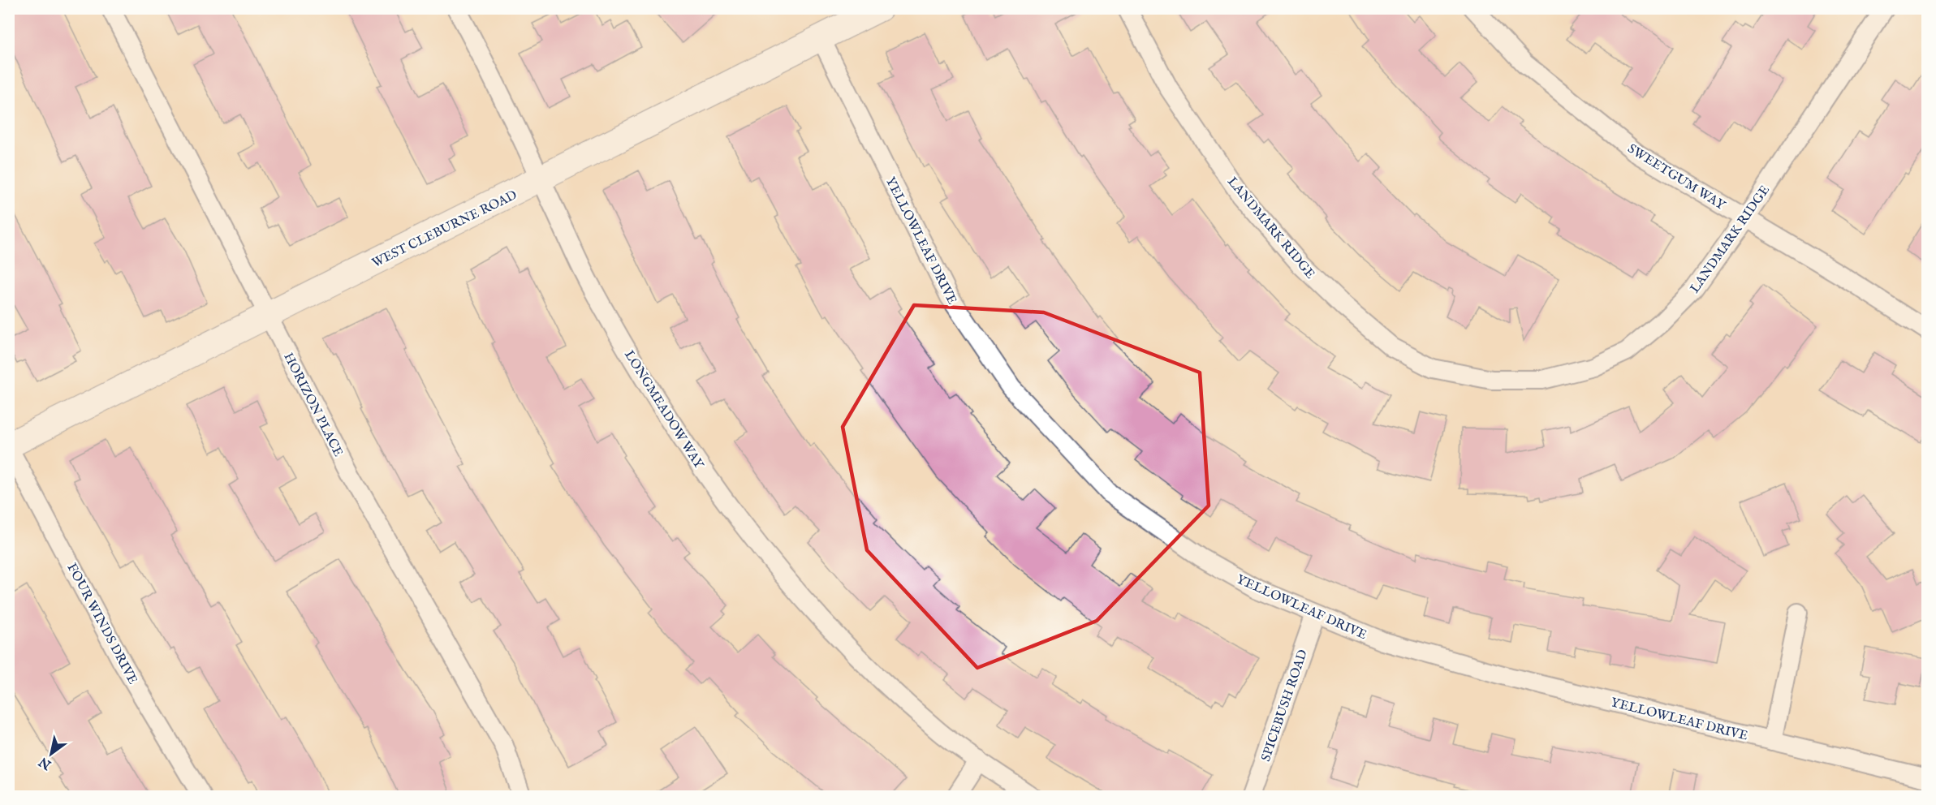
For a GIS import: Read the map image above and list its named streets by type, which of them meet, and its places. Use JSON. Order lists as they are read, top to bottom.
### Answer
{
  "streets": {
    "street": [
      "SWEETGUM WAY",
      "LANDMARK RIDGE",
      "WEST CLEBURNE ROAD",
      "YELLOWLEAF DRIVE",
      "HORIZON PLACE",
      "LONGMEADOW WAY",
      "FOUR WINDS DRIVE",
      "SPICEBUSH ROAD"
    ]
  },
  "crossings": [
    ["SWEETGUM WAY", "LANDMARK RIDGE"],
    ["WEST CLEBURNE ROAD", "YELLOWLEAF DRIVE"],
    ["WEST CLEBURNE ROAD", "HORIZON PLACE"],
    ["WEST CLEBURNE ROAD", "LONGMEADOW WAY"],
    ["WEST CLEBURNE ROAD", "FOUR WINDS DRIVE"],
    ["YELLOWLEAF DRIVE", "SPICEBUSH ROAD"]
  ],
  "north": "bottom left"
}
